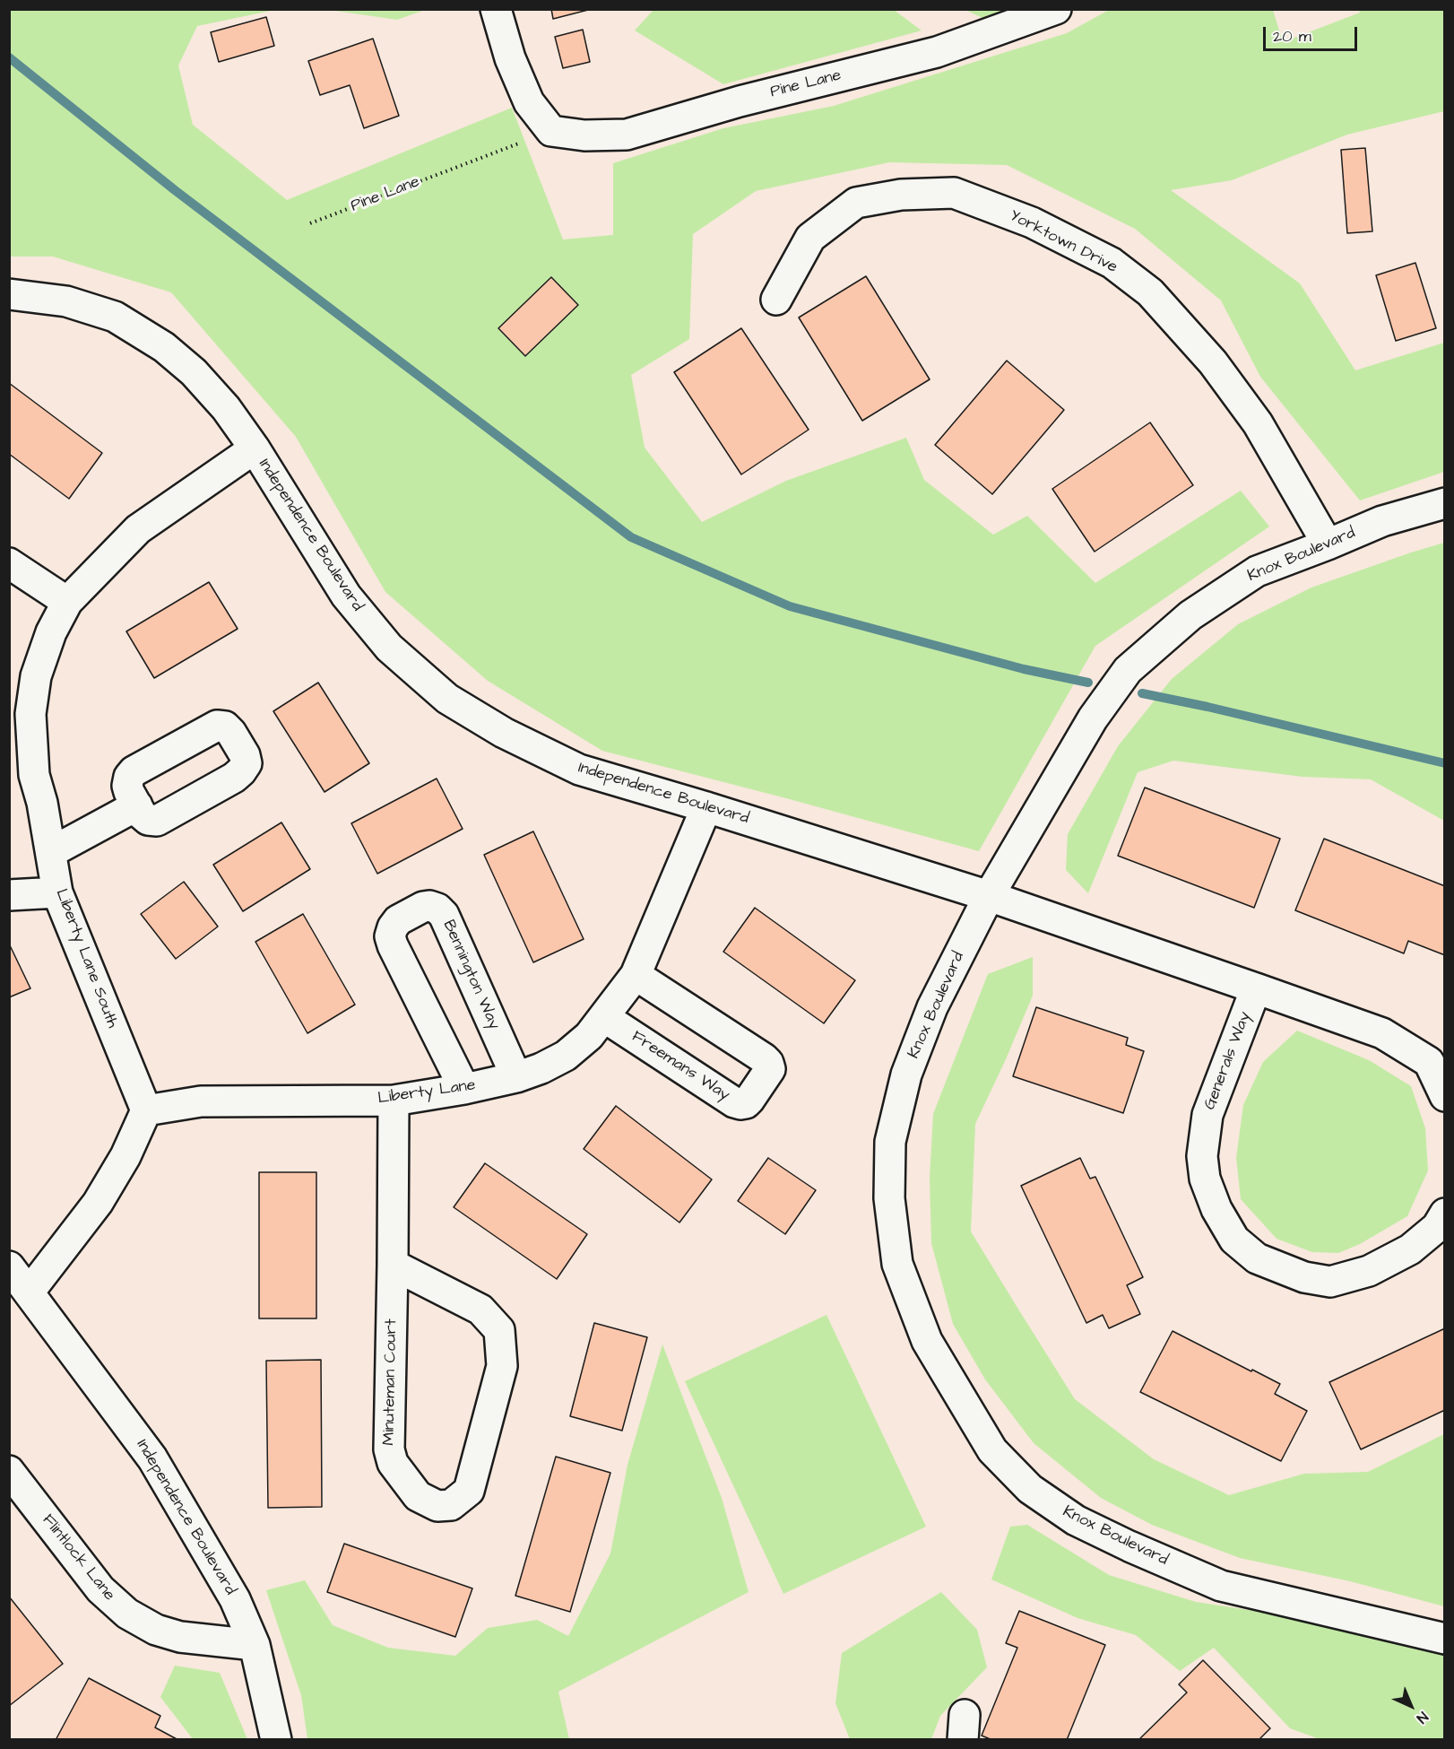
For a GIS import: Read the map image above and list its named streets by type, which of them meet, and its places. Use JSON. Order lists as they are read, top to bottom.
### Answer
{
  "streets": {
    "street": [
      "Pine Lane",
      "Yorktown Drive",
      "Independence Boulevard",
      "Knox Boulevard",
      "Liberty Lane South",
      "Bennington Way",
      "Generals Way",
      "Freemans Way",
      "Liberty Lane",
      "Minuteman Court",
      "Flintlock Lane"
    ]
  },
  "crossings": [
    ["Yorktown Drive", "Knox Boulevard"],
    ["Independence Boulevard", "Knox Boulevard"],
    ["Independence Boulevard", "Liberty Lane South"],
    ["Independence Boulevard", "Liberty Lane"],
    ["Independence Boulevard", "Flintlock Lane"],
    ["Liberty Lane South", "Liberty Lane"],
    ["Bennington Way", "Liberty Lane"],
    ["Freemans Way", "Liberty Lane"],
    ["Liberty Lane", "Minuteman Court"]
  ],
  "scale_bar": "20 m",
  "north": "bottom right"
}
